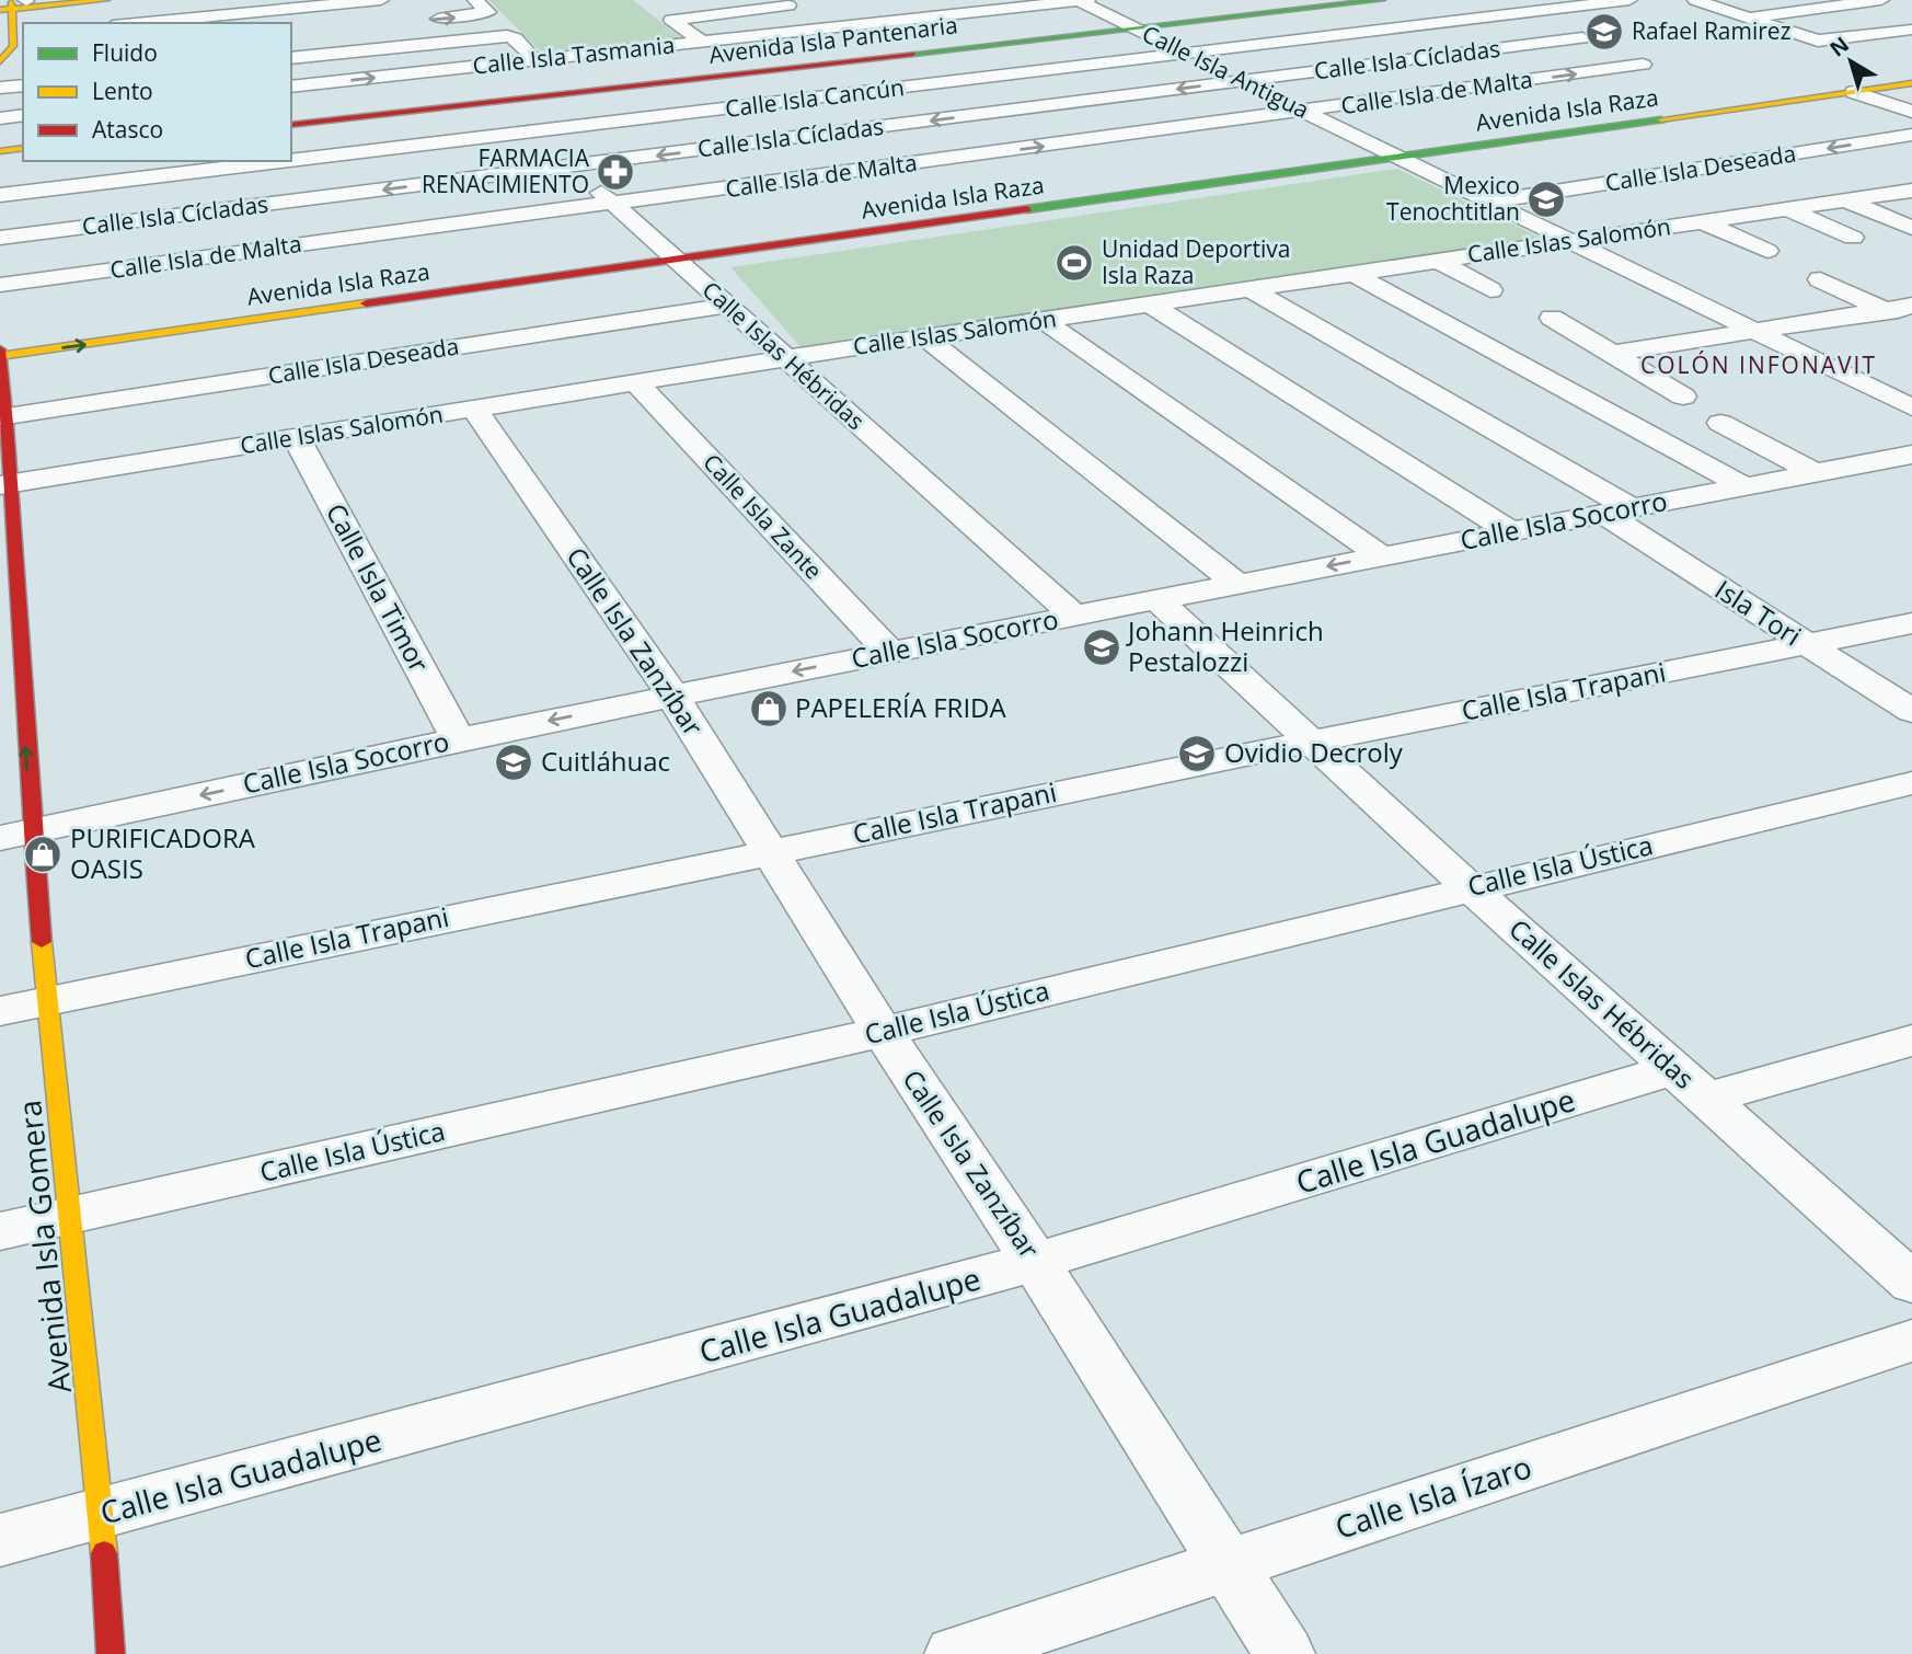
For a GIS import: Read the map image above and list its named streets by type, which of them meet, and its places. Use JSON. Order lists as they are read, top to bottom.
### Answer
{
  "streets": {
    "street": [
      "Avenida Isla Pantenaria",
      "Calle Isla Tasmania",
      "Calle Isla Cícladas",
      "Calle Isla Antigua",
      "Calle Isla de Malta",
      "Calle Isla Cancún",
      "Avenida Isla Raza",
      "Calle Isla Deseada",
      "Calle Islas Salomón",
      "Calle Islas Hébridas",
      "Calle Isla Zante",
      "Calle Isla Socorro",
      "Calle Isla Timor",
      "Isla Tori",
      "Calle Isla Zanzíbar",
      "Calle Isla Trapani",
      "Calle Isla Ústica",
      "Calle Isla Guadalupe",
      "Avenida Isla Gomera",
      "Calle Isla Ízaro"
    ]
  },
  "crossings": [
    ["Avenida Isla Pantenaria", "Calle Isla Antigua"],
    ["Avenida Isla Pantenaria", "Calle Islas Hébridas"],
    ["Calle Isla Tasmania", "Calle Isla Antigua"],
    ["Calle Isla Cícladas", "Calle Isla Antigua"],
    ["Calle Isla Cícladas", "Calle Isla Cancún"],
    ["Calle Isla Cícladas", "Calle Islas Hébridas"],
    ["Calle Isla Antigua", "Calle Isla de Malta"],
    ["Calle Isla Antigua", "Calle Isla Cancún"],
    ["Calle Isla Antigua", "Avenida Isla Raza"],
    ["Calle Isla Antigua", "Calle Isla Deseada"],
    ["Calle Isla Antigua", "Calle Islas Salomón"],
    ["Calle Isla de Malta", "Calle Islas Hébridas"],
    ["Calle Isla Cancún", "Calle Islas Hébridas"],
    ["Avenida Isla Raza", "Calle Islas Hébridas"],
    ["Avenida Isla Raza", "Avenida Isla Gomera"],
    ["Calle Isla Deseada", "Calle Islas Hébridas"],
    ["Calle Isla Deseada", "Avenida Isla Gomera"],
    ["Calle Islas Salomón", "Calle Islas Hébridas"],
    ["Calle Islas Salomón", "Calle Isla Zante"],
    ["Calle Islas Salomón", "Calle Isla Timor"],
    ["Calle Islas Salomón", "Isla Tori"],
    ["Calle Islas Salomón", "Calle Isla Zanzíbar"],
    ["Calle Islas Salomón", "Avenida Isla Gomera"],
    ["Calle Islas Hébridas", "Calle Isla Socorro"],
    ["Calle Islas Hébridas", "Calle Isla Trapani"],
    ["Calle Islas Hébridas", "Calle Isla Ústica"],
    ["Calle Islas Hébridas", "Calle Isla Guadalupe"],
    ["Calle Isla Zante", "Calle Isla Socorro"],
    ["Calle Isla Socorro", "Calle Isla Timor"],
    ["Calle Isla Socorro", "Isla Tori"],
    ["Calle Isla Socorro", "Calle Isla Zanzíbar"],
    ["Calle Isla Socorro", "Avenida Isla Gomera"],
    ["Isla Tori", "Calle Isla Trapani"],
    ["Calle Isla Zanzíbar", "Calle Isla Trapani"],
    ["Calle Isla Zanzíbar", "Calle Isla Ústica"],
    ["Calle Isla Zanzíbar", "Calle Isla Guadalupe"],
    ["Calle Isla Zanzíbar", "Calle Isla Ízaro"],
    ["Calle Isla Trapani", "Avenida Isla Gomera"],
    ["Calle Isla Ústica", "Avenida Isla Gomera"],
    ["Calle Isla Guadalupe", "Avenida Isla Gomera"]
  ],
  "one_way": ["Calle Isla Socorro"],
  "districts": ["COLÓN INFONAVIT"],
  "places": {
    "school or university": [
      "Rafael Ramirez",
      "Mexico Tenochtitlan",
      "Johann Heinrich Pestalozzi",
      "Ovidio Decroly",
      "Cuitláhuac"
    ],
    "pharmacy": ["FARMACIA RENACIMIENTO"],
    "sports": ["Unidad Deportiva Isla Raza"],
    "shop": ["PAPELERÍA FRIDA", "PURIFICADORA OASIS"]
  },
  "legend": ["Fluido", "Lento", "Atasco"],
  "north": "top left"
}
